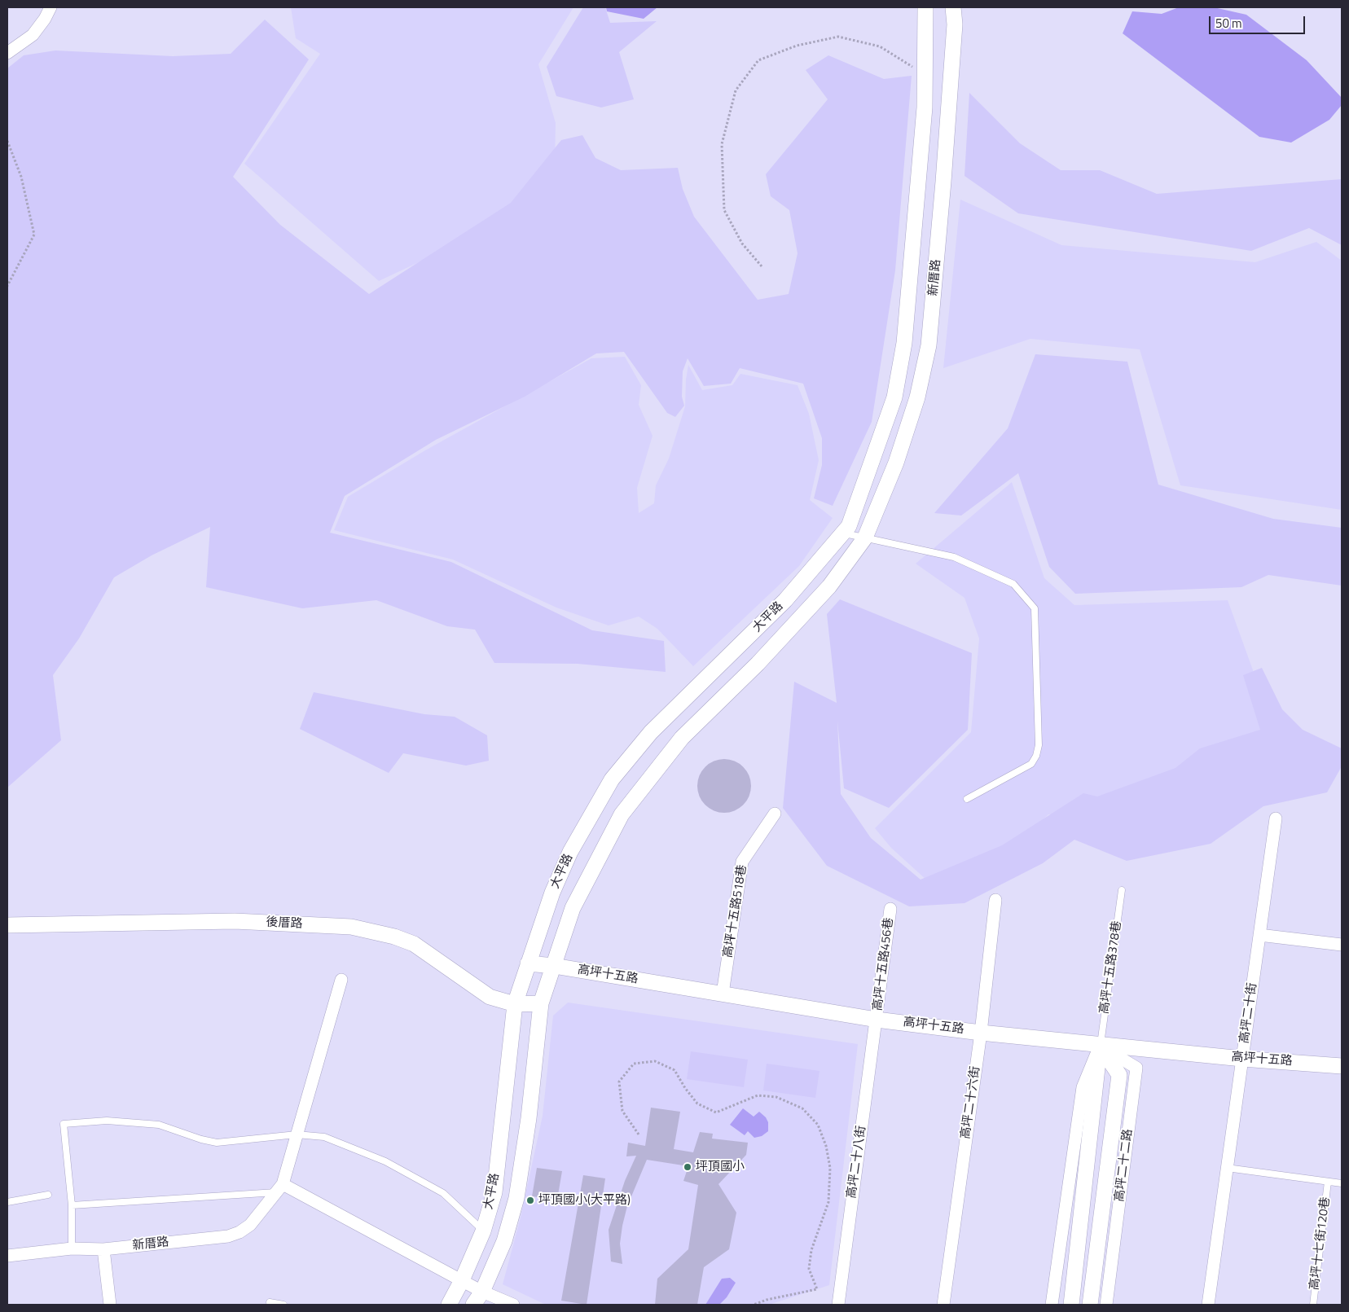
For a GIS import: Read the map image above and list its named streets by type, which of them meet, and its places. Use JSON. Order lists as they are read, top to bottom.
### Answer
{
  "streets": {
    "street": [
      "新厝路",
      "大平路",
      "高坪十五路518巷",
      "後厝路",
      "高坪十五路456巷",
      "高坪十五路",
      "高坪二十街",
      "高坪二十六街",
      "高坪二十八街",
      "高坪二十二路"
    ],
    "lane": ["高坪十五路378巷", "高坪十七街120巷"]
  },
  "crossings": [
    ["新厝路", "大平路"],
    ["大平路", "後厝路"],
    ["大平路", "高坪十五路"],
    ["高坪十五路518巷", "高坪十五路"],
    ["高坪十五路456巷", "高坪十五路"],
    ["高坪十五路456巷", "高坪二十八街"],
    ["高坪十五路378巷", "高坪十五路"],
    ["高坪十五路378巷", "高坪二十二路"],
    ["高坪十五路", "高坪二十街"],
    ["高坪十五路", "高坪二十六街"],
    ["高坪十五路", "高坪二十八街"],
    ["高坪十五路", "高坪二十二路"]
  ],
  "places": ["坪頂國小", "坪頂國小(大平路)"],
  "scale_bar": "50 m"
}
